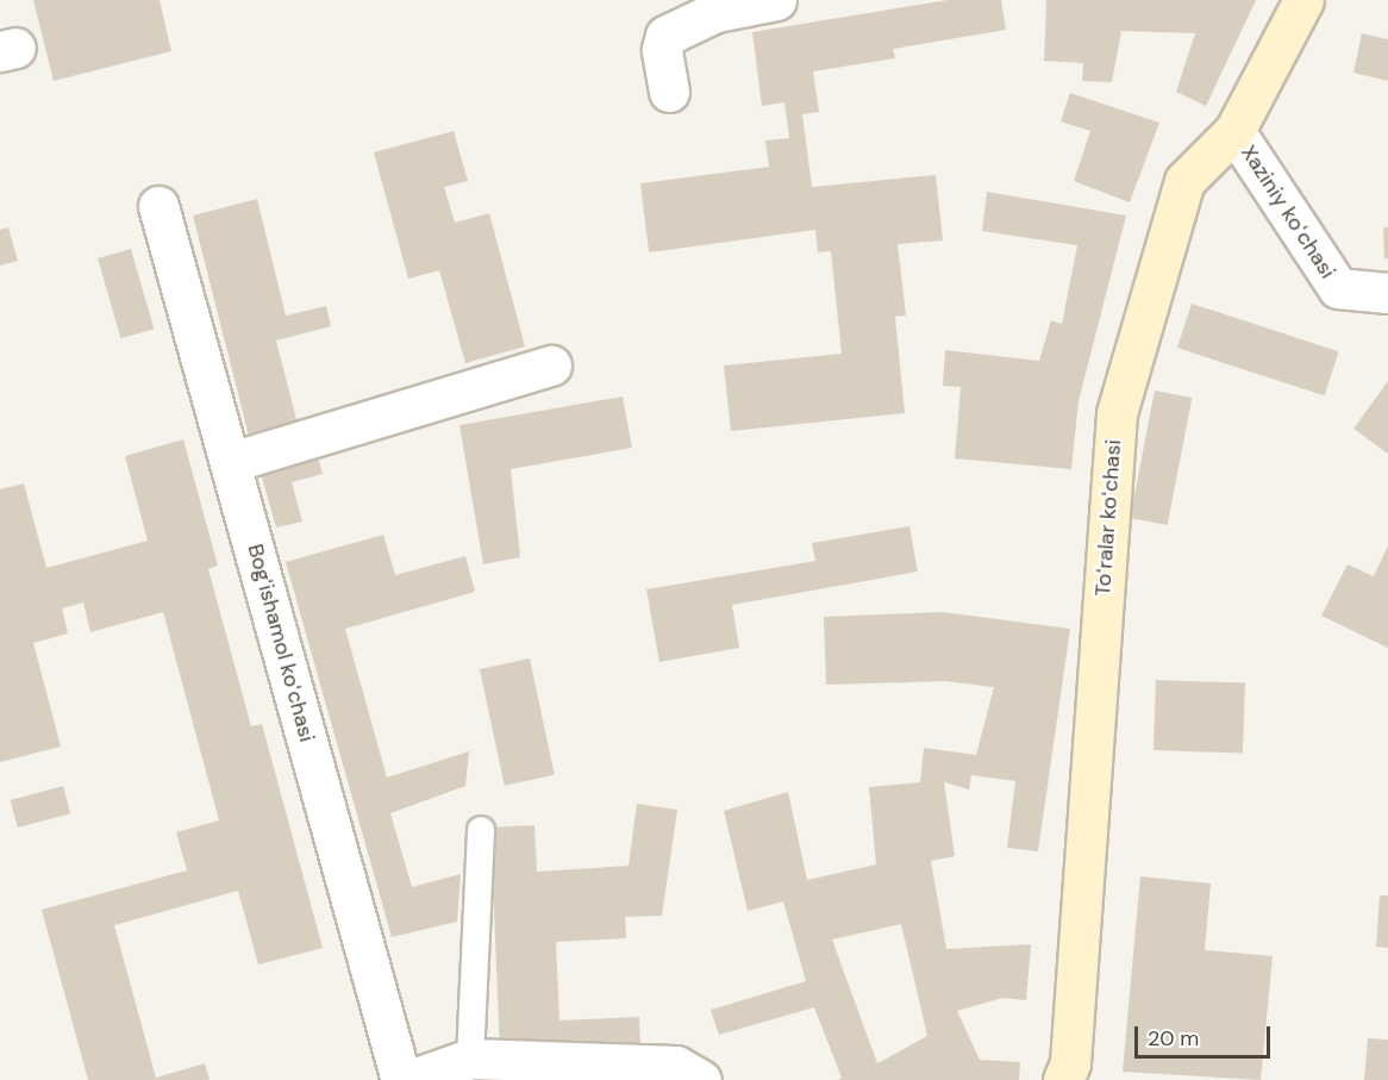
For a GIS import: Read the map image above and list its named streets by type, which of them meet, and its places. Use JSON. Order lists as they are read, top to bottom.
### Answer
{
  "streets": {
    "street": ["Xaziniy koʻchasi", "Toʻralar koʻchasi", "Bogʻishamol koʻchasi"]
  },
  "crossings": [
    ["Xaziniy koʻchasi", "Toʻralar koʻchasi"]
  ],
  "scale_bar": "20 m"
}
